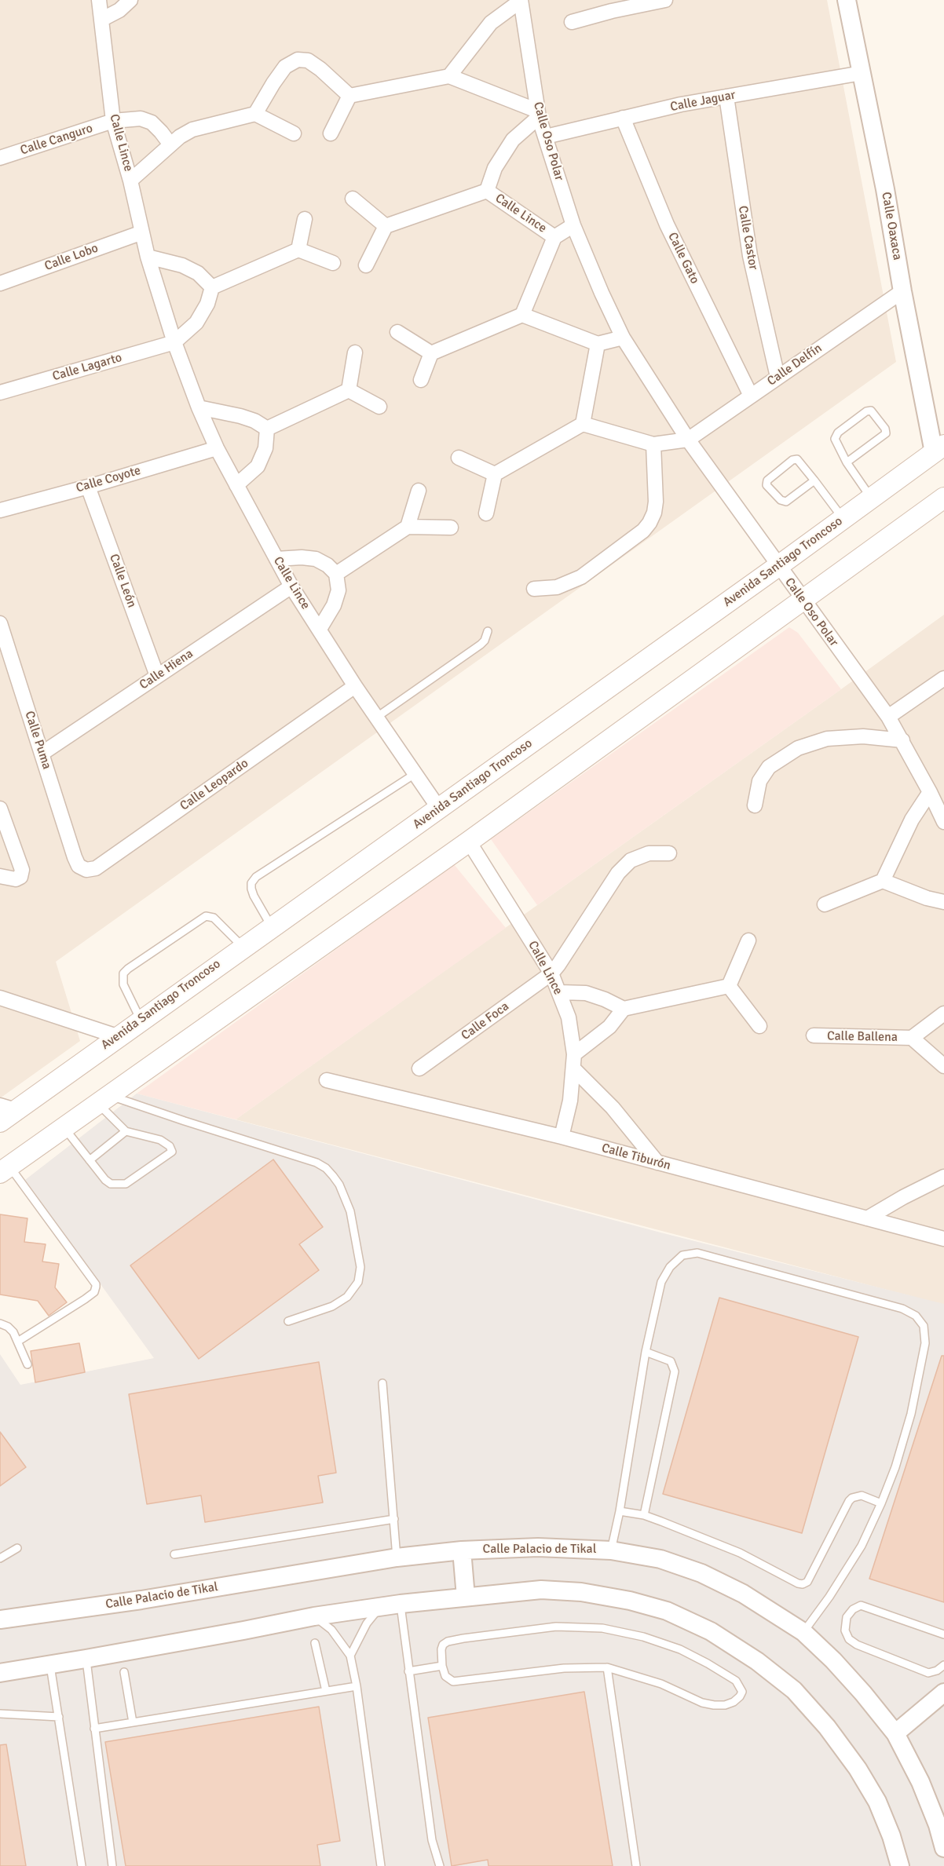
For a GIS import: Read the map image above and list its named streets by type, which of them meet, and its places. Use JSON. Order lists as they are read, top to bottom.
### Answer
{
  "streets": {
    "main road": ["Avenida Santiago Troncoso"],
    "street": [
      "Calle Jaguar",
      "Calle Canguro",
      "Calle Oso Polar",
      "Calle Lince",
      "Calle Oaxaca",
      "Calle Castor",
      "Calle Lobo",
      "Calle Gato",
      "Calle Delfín",
      "Calle Lagarto",
      "Calle Coyote",
      "Calle León",
      "Calle Hiena",
      "Calle Puma",
      "Calle Leopardo",
      "Calle Foca",
      "Calle Ballena",
      "Calle Tiburón",
      "Calle Palacio de Tikal"
    ]
  },
  "crossings": [
    ["Calle Jaguar", "Calle Oso Polar"],
    ["Calle Jaguar", "Calle Oaxaca"],
    ["Calle Jaguar", "Calle Castor"],
    ["Calle Jaguar", "Calle Gato"],
    ["Calle Canguro", "Calle Lince"],
    ["Calle Oso Polar", "Calle Lince"],
    ["Calle Oso Polar", "Calle Delfín"],
    ["Calle Oso Polar", "Avenida Santiago Troncoso"],
    ["Calle Lince", "Calle Lobo"],
    ["Calle Lince", "Calle Lagarto"],
    ["Calle Lince", "Calle Coyote"],
    ["Calle Lince", "Avenida Santiago Troncoso"],
    ["Calle Lince", "Calle Hiena"],
    ["Calle Lince", "Calle Leopardo"],
    ["Calle Lince", "Calle Foca"],
    ["Calle Lince", "Calle Tiburón"],
    ["Calle Oaxaca", "Calle Delfín"],
    ["Calle Oaxaca", "Avenida Santiago Troncoso"],
    ["Calle Castor", "Calle Delfín"],
    ["Calle Gato", "Calle Delfín"],
    ["Calle Coyote", "Calle León"],
    ["Calle León", "Calle Hiena"],
    ["Calle Hiena", "Calle Puma"],
    ["Calle Puma", "Calle Leopardo"]
  ]
}
